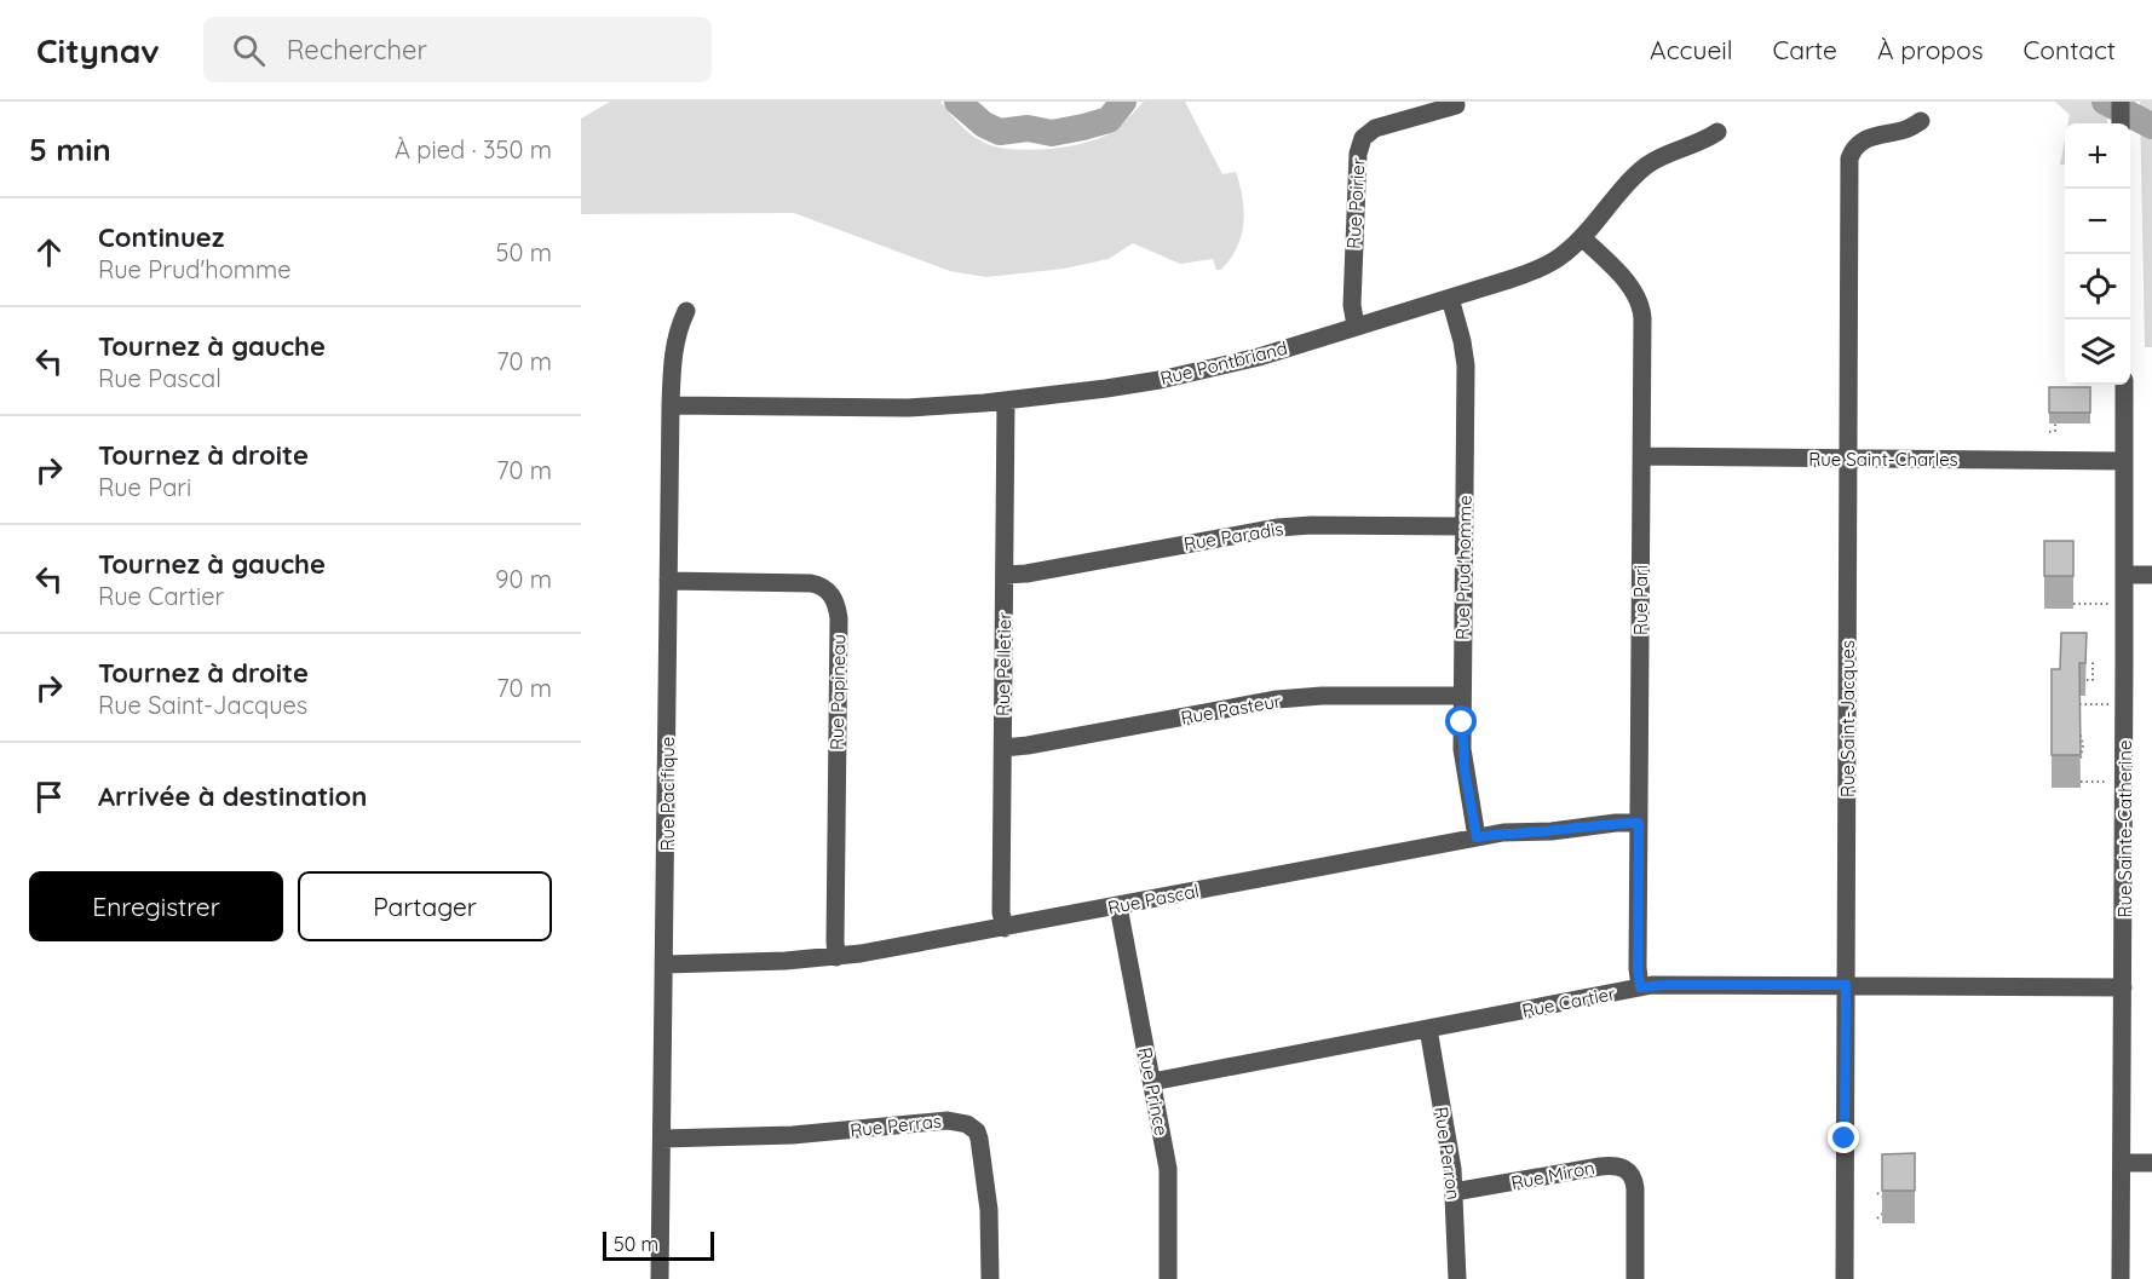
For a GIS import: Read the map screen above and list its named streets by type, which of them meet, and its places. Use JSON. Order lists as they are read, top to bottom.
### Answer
{
  "streets": {
    "street": [
      "Rue Poirier",
      "Rue Pontbriand",
      "Rue Saint-Charles",
      "Rue Paradis",
      "Rue Prud'homme",
      "Rue Pari",
      "Rue Pelletier",
      "Rue Papineau",
      "Rue Pasteur",
      "Rue Saint-Jacques",
      "Rue Pacifique",
      "Rue Sainte-Catherine",
      "Rue Pascal",
      "Rue Cartier",
      "Rue Prince",
      "Rue Perras",
      "Rue Perron",
      "Rue Miron"
    ]
  },
  "crossings": [
    ["Rue Poirier", "Rue Pontbriand"],
    ["Rue Pontbriand", "Rue Prud'homme"],
    ["Rue Pontbriand", "Rue Pari"],
    ["Rue Pontbriand", "Rue Pelletier"],
    ["Rue Pontbriand", "Rue Pacifique"],
    ["Rue Saint-Charles", "Rue Pari"],
    ["Rue Saint-Charles", "Rue Saint-Jacques"],
    ["Rue Saint-Charles", "Rue Sainte-Catherine"],
    ["Rue Paradis", "Rue Prud'homme"],
    ["Rue Paradis", "Rue Pelletier"],
    ["Rue Prud'homme", "Rue Pasteur"],
    ["Rue Prud'homme", "Rue Pascal"],
    ["Rue Pari", "Rue Pascal"],
    ["Rue Pari", "Rue Cartier"],
    ["Rue Pelletier", "Rue Pasteur"],
    ["Rue Pelletier", "Rue Pascal"],
    ["Rue Papineau", "Rue Pacifique"],
    ["Rue Papineau", "Rue Pascal"],
    ["Rue Saint-Jacques", "Rue Cartier"],
    ["Rue Pacifique", "Rue Pascal"],
    ["Rue Pacifique", "Rue Perras"],
    ["Rue Sainte-Catherine", "Rue Cartier"],
    ["Rue Pascal", "Rue Prince"],
    ["Rue Cartier", "Rue Prince"],
    ["Rue Cartier", "Rue Perron"],
    ["Rue Perron", "Rue Miron"]
  ],
  "scale_bar": "50 m",
  "page": {
    "header": "Citynav",
    "search": "Rechercher",
    "nav": [
      "Accueil",
      "Carte",
      "À propos",
      "Contact"
    ],
    "heading": ["5 min", "À pied · 350 m"],
    "map_buttons": ["+", "−"],
    "list": [
      ["Continuez", "Rue Prud'homme", "50 m"],
      ["Tournez à gauche", "Rue Pascal", "70 m"],
      ["Tournez à droite", "Rue Pari", "70 m"],
      ["Tournez à gauche", "Rue Cartier", "90 m"],
      ["Tournez à droite", "Rue Saint-Jacques", "70 m"],
      "Arrivée à destination"
    ],
    "buttons": ["Enregistrer", "Partager"],
    "scale": "50 m"
  }
}
